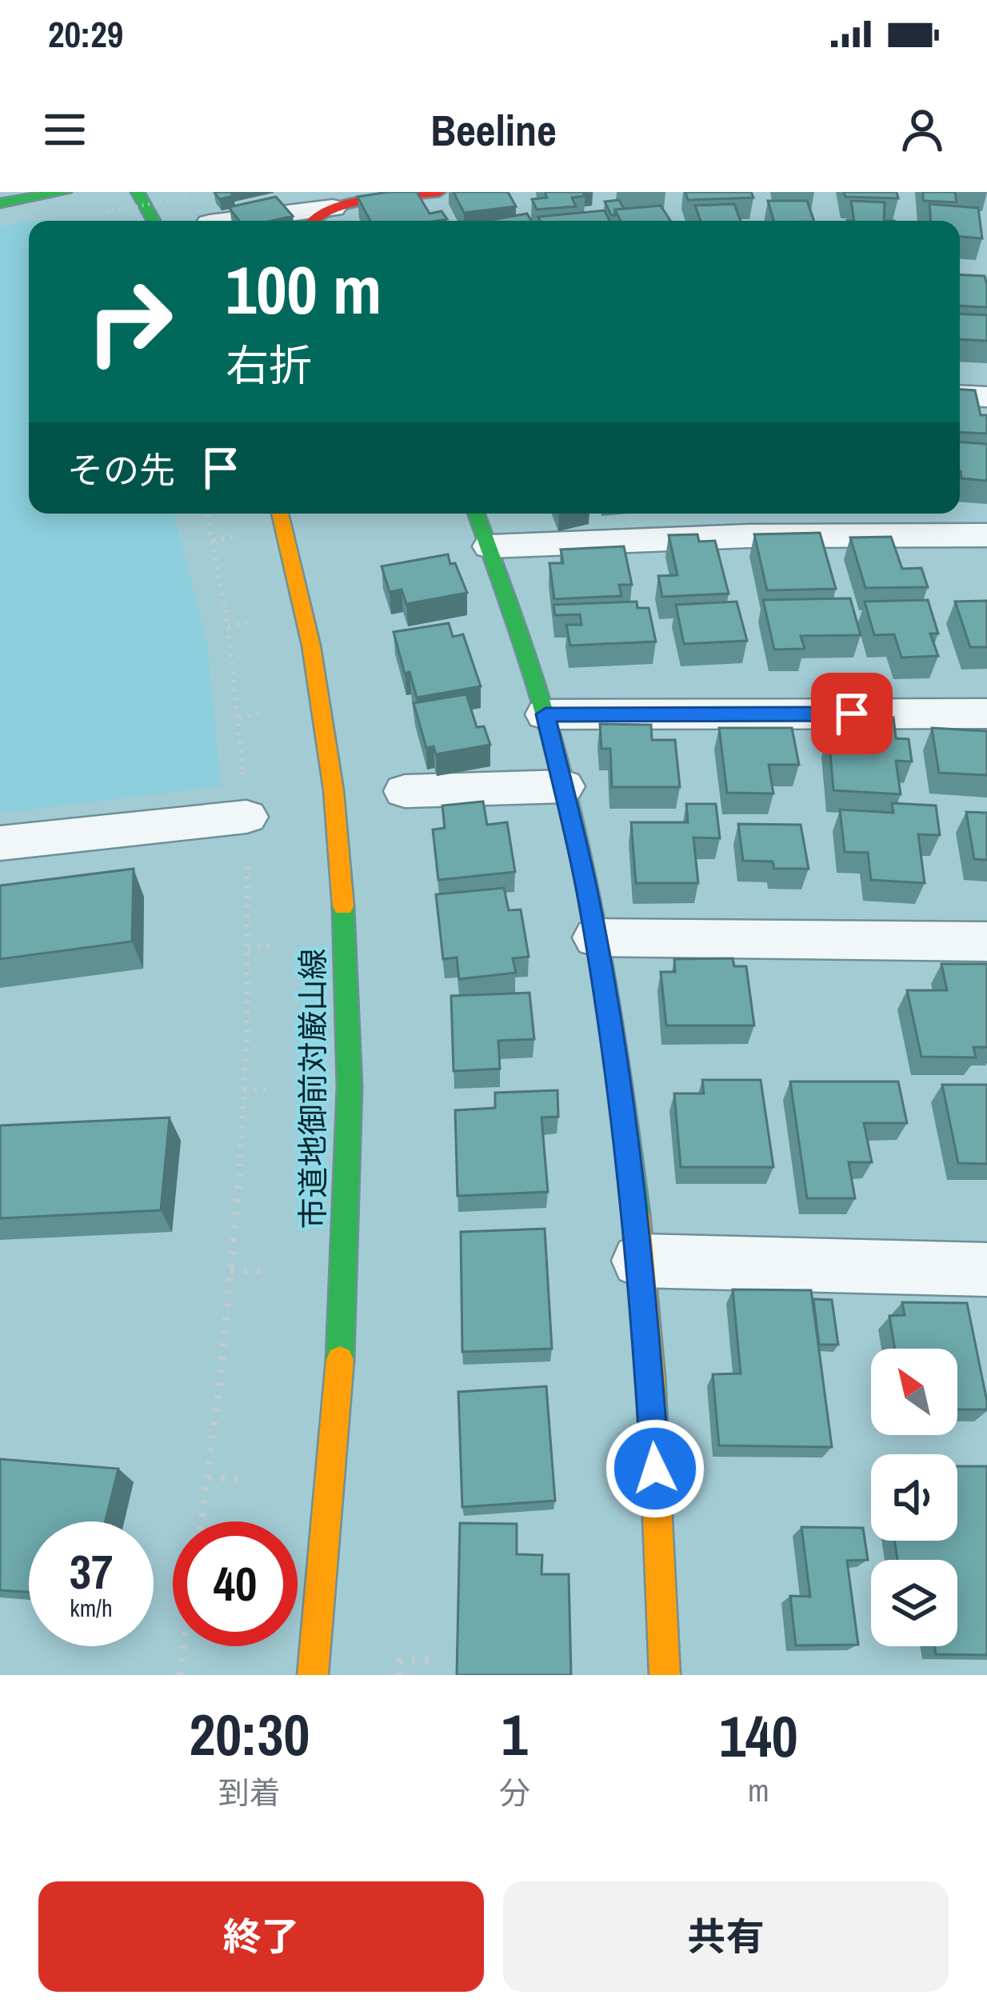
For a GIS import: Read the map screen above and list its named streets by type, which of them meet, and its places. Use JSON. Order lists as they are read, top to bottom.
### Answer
{
  "streets": {
    "street": ["市道地御前対厳山線"]
  },
  "north": "top left",
  "page": {
    "status": "20:29",
    "header": "Beeline",
    "turn": ["100 m", "右折"],
    "then": "その先",
    "speed": "37 km/h",
    "limit": "40",
    "eta": [
      "20:30",
      "到着",
      "1",
      "分",
      "140",
      "m"
    ],
    "buttons": ["終了", "共有"]
  }
}
